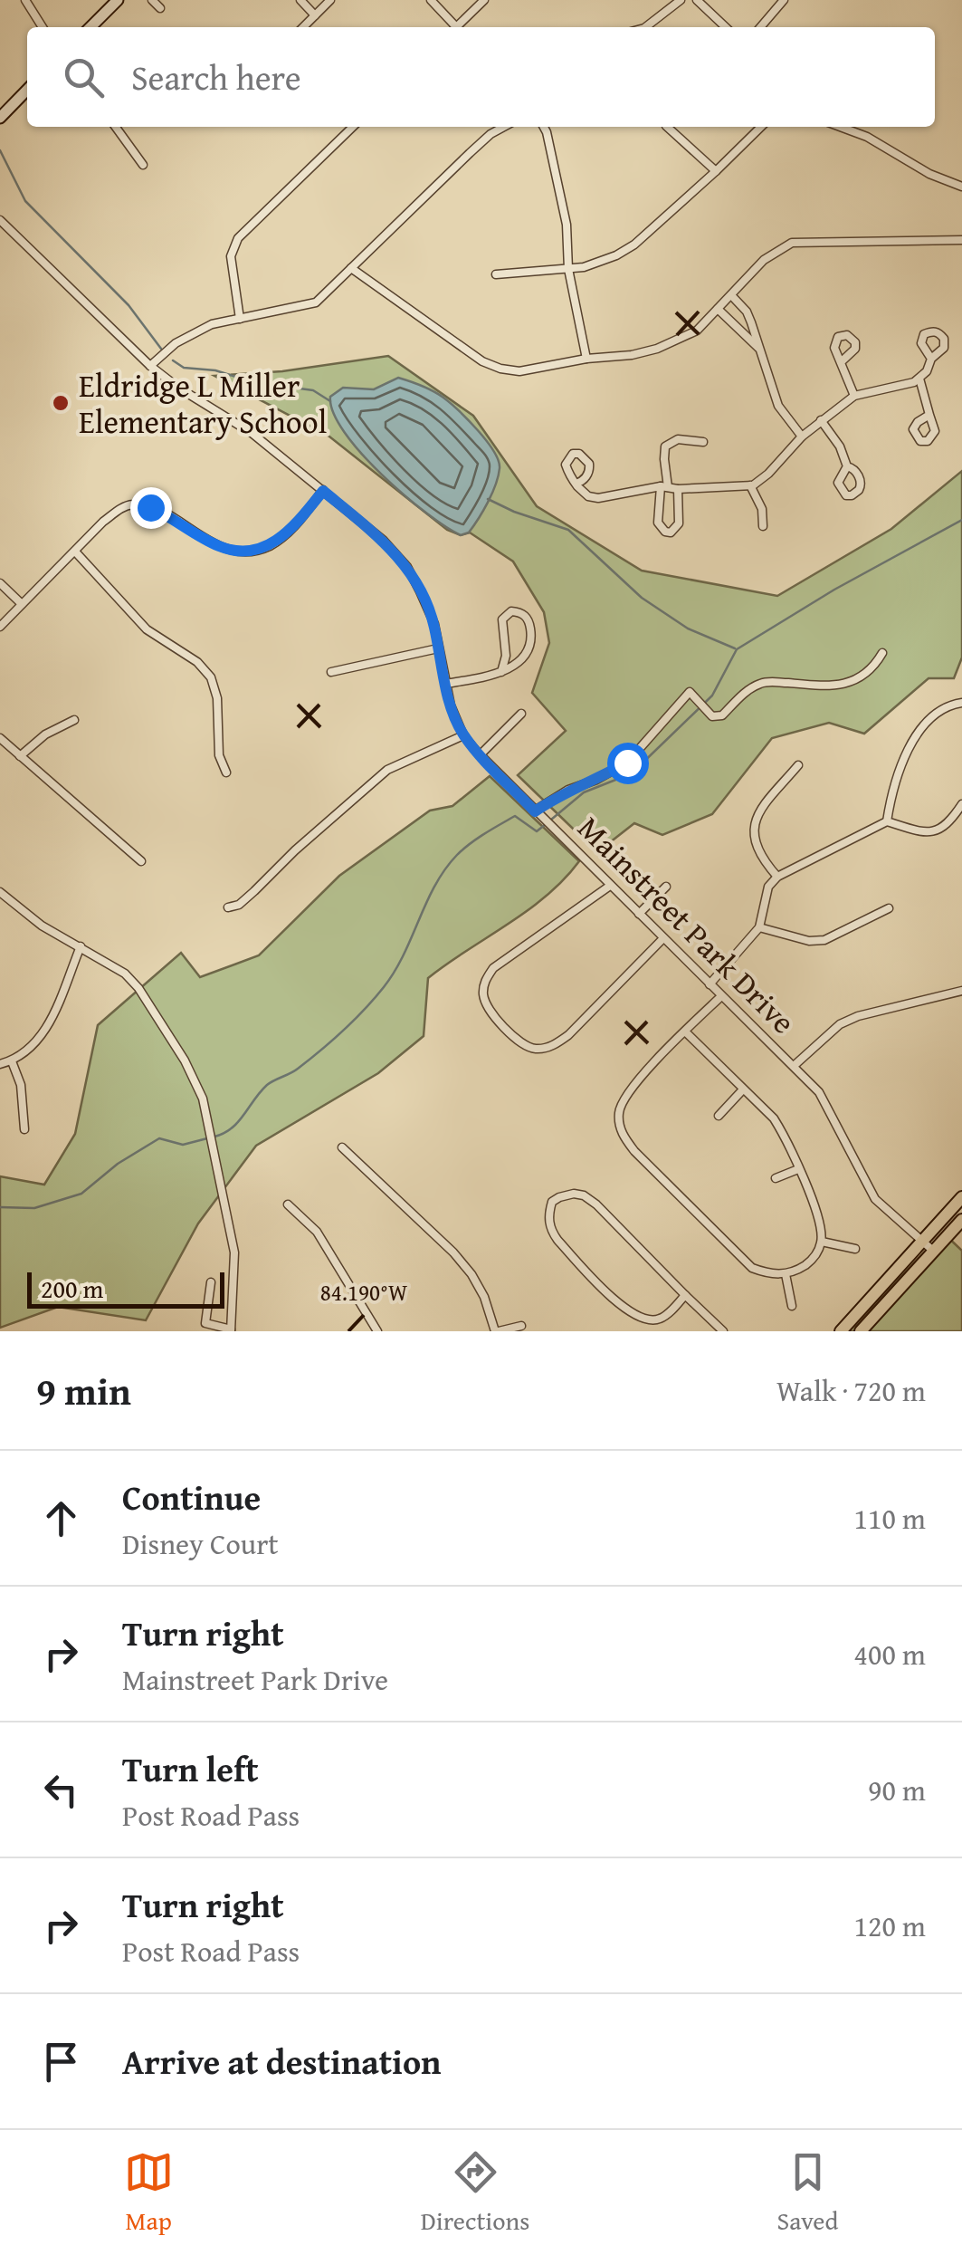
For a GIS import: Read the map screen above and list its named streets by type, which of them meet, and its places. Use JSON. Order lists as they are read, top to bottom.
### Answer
{
  "streets": {
    "street": ["Mainstreet Park Drive"]
  },
  "places": ["Eldridge L Miller Elementary School"],
  "scale_bar": "200 m",
  "page": {
    "search": "Search here",
    "scale": "200 m",
    "heading": ["9 min", "Walk · 720 m"],
    "list": [
      ["Continue", "Disney Court", "110 m"],
      ["Turn right", "Mainstreet Park Drive", "400 m"],
      ["Turn left", "Post Road Pass", "90 m"],
      ["Turn right", "Post Road Pass", "120 m"],
      "Arrive at destination"
    ],
    "nav": ["Map", "Directions", "Saved"]
  },
  "coordinates": ["84.190°W"]
}
